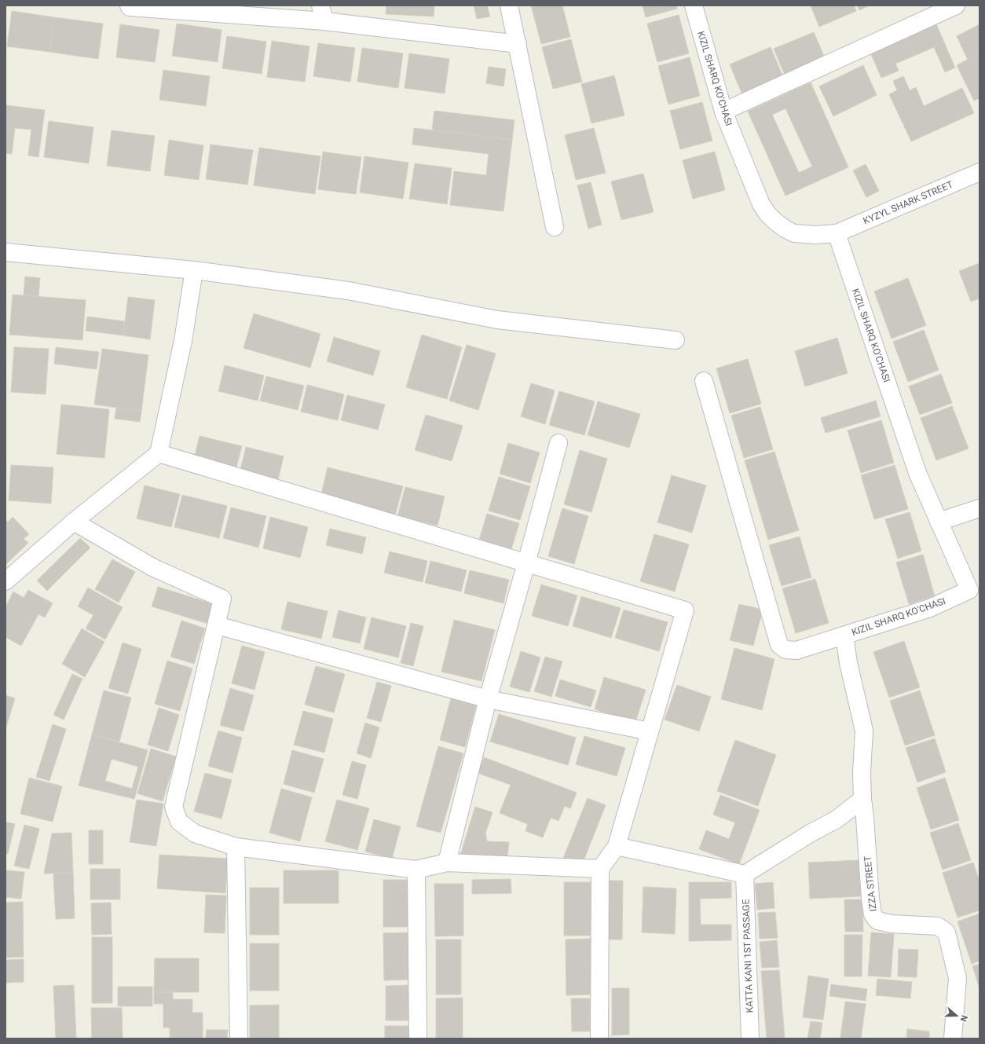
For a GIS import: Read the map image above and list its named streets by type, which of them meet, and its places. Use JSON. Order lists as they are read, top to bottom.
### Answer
{
  "streets": {
    "street": [
      "KIZIL SHARQ KO'CHASI",
      "KYZYL SHARK STREET",
      "IZZA STREET",
      "KATTA KANI 1ST PASSAGE"
    ]
  },
  "crossings": [
    ["KIZIL SHARQ KO'CHASI", "KYZYL SHARK STREET"],
    ["KIZIL SHARQ KO'CHASI", "IZZA STREET"]
  ],
  "north": "right"
}
